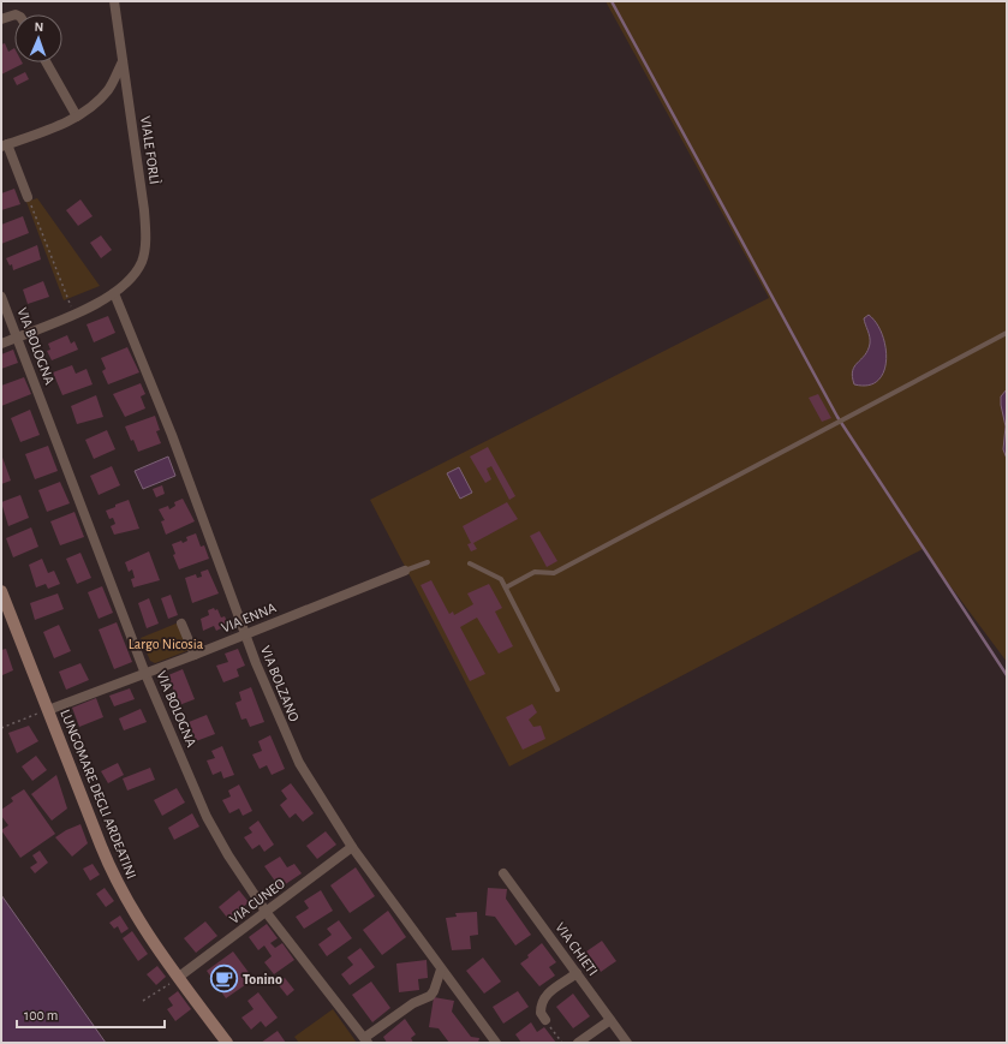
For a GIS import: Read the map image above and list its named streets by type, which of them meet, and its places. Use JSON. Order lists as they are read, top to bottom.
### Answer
{
  "streets": {
    "main road": ["LUNGOMARE DEGLI ARDEATINI"],
    "street": [
      "VIALE FORLÌ",
      "VIA BOLOGNA",
      "VIA ENNA",
      "VIA BOLZANO",
      "VIA CUNEO",
      "VIA CHIETI"
    ]
  },
  "crossings": [
    ["VIALE FORLÌ", "VIA BOLOGNA"],
    ["VIALE FORLÌ", "VIA BOLZANO"],
    ["VIA BOLOGNA", "VIA ENNA"],
    ["VIA BOLOGNA", "VIA CUNEO"],
    ["VIA ENNA", "VIA BOLZANO"],
    ["VIA ENNA", "LUNGOMARE DEGLI ARDEATINI"],
    ["VIA BOLZANO", "VIA CUNEO"],
    ["LUNGOMARE DEGLI ARDEATINI", "VIA CUNEO"]
  ],
  "parks": ["Largo Nicosia"],
  "places": {
    "cafe": ["Tonino"]
  },
  "scale_bar": "100 m",
  "north": "top"
}
